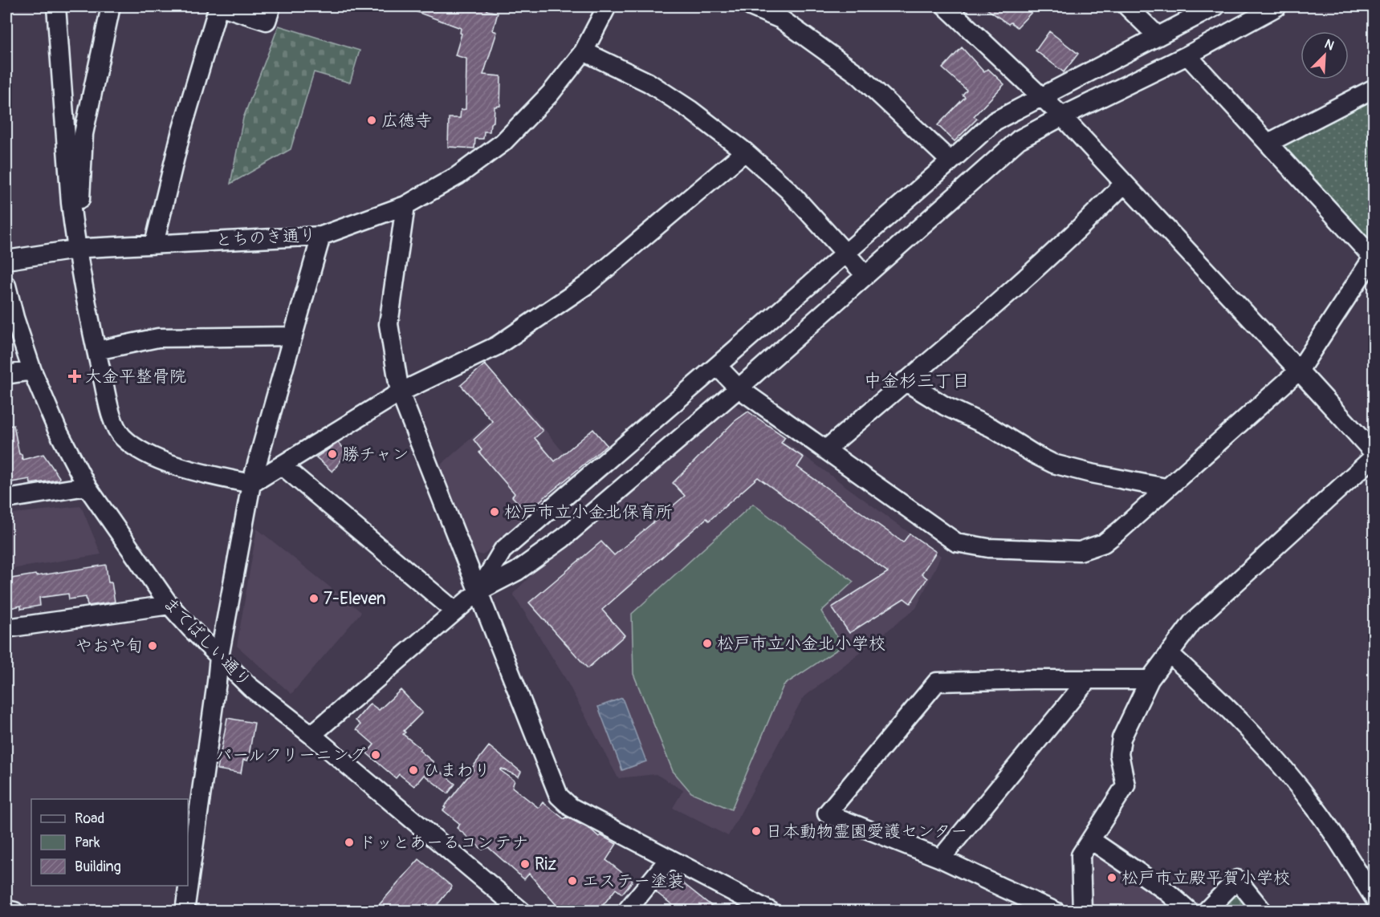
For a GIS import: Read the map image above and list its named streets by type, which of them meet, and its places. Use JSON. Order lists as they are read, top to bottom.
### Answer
{
  "streets": {
    "street": ["とちのき通り", "まてばしい通り"]
  },
  "districts": ["中金杉三丁目"],
  "places": {
    "other": [
      "広徳寺",
      "勝チャン",
      "松戸市立小金北保育所",
      "7-Eleven",
      "松戸市立小金北小学校",
      "やおや旬",
      "パールクリーニング",
      "ひまわり",
      "日本動物霊園愛護センター",
      "ドッとあーるコンテナ",
      "Riz",
      "松戸市立殿平賀小学校",
      "エステー塗装"
    ],
    "health": ["大金平整骨院"]
  },
  "legend": ["Road", "Park", "Building"],
  "north": "top right"
}
